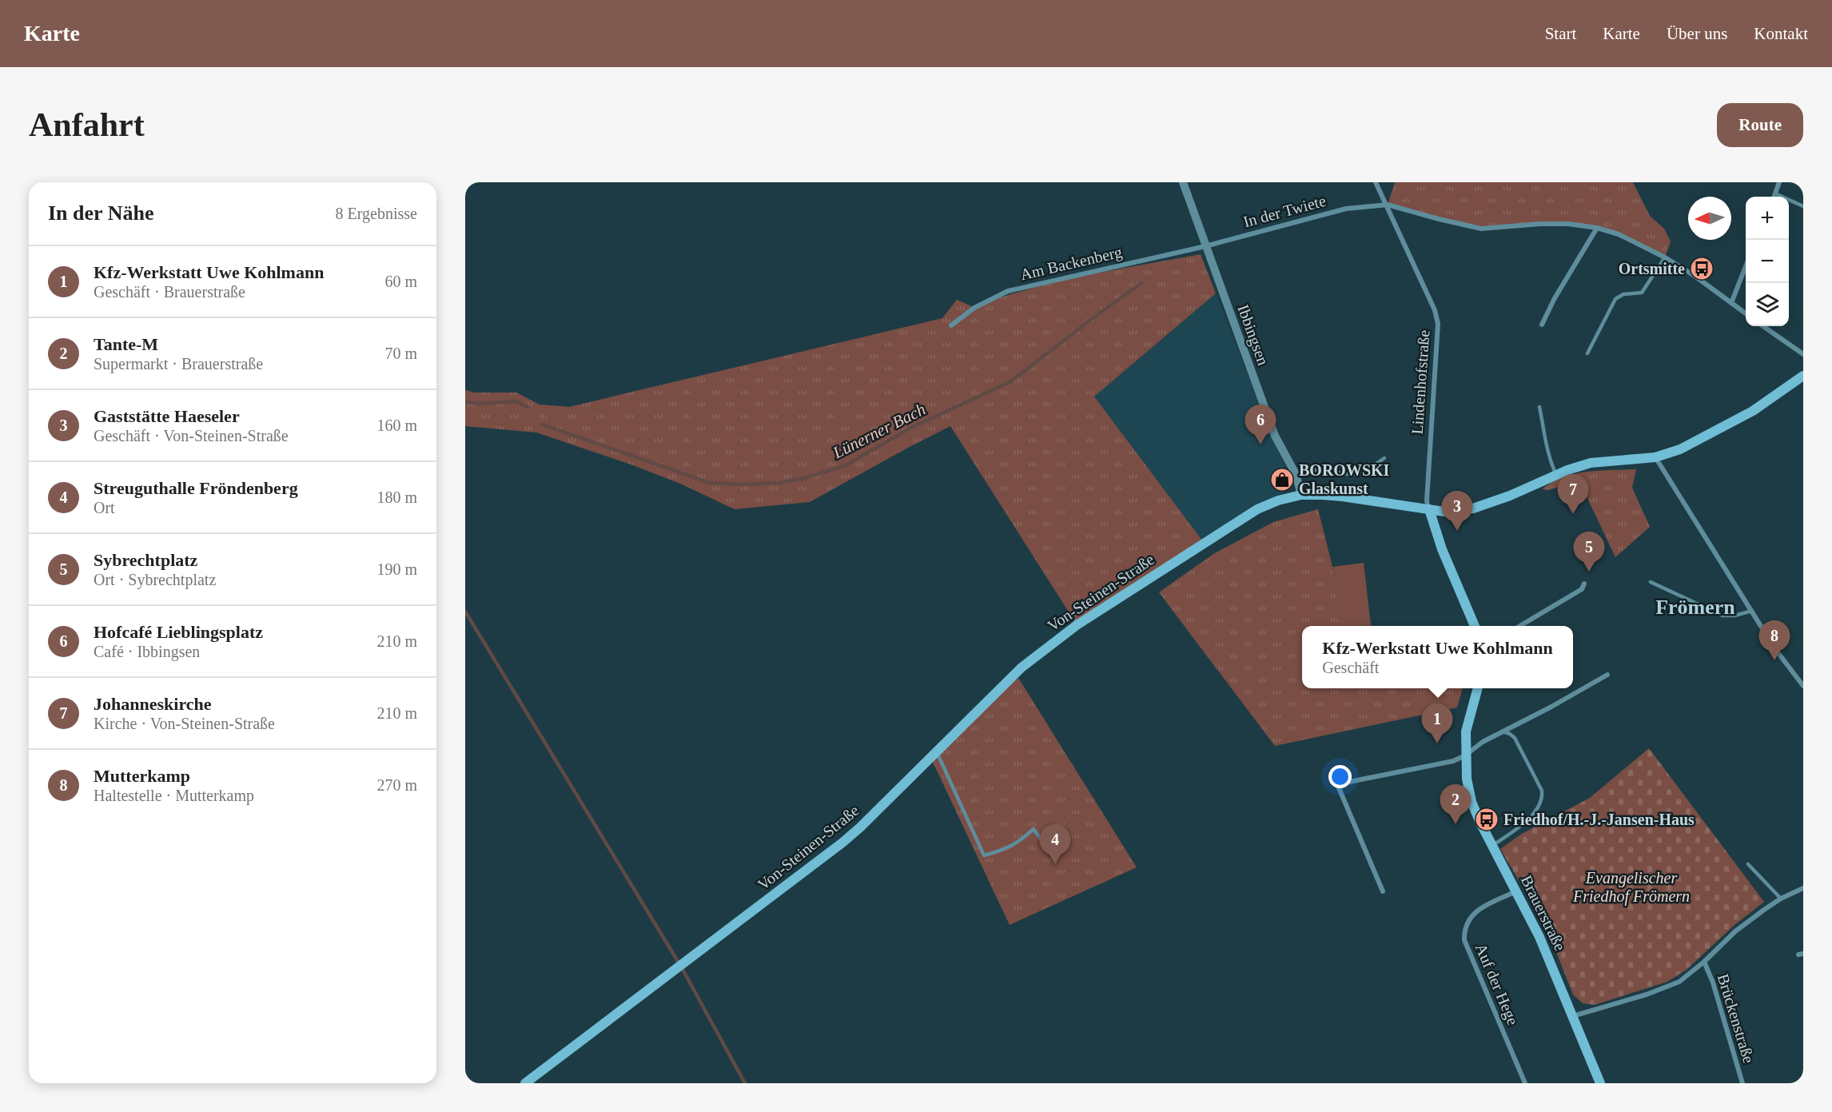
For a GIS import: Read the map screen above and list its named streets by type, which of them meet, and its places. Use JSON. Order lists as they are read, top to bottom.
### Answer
{
  "streets": {
    "main road": ["Von-Steinen-Straße", "Brauerstraße"],
    "street": [
      "In der Twiete",
      "Am Backenberg",
      "Ibbingsen",
      "Lindenhofstraße",
      "Auf der Hege",
      "Brückenstraße"
    ]
  },
  "crossings": [
    ["In der Twiete", "Am Backenberg"],
    ["In der Twiete", "Ibbingsen"],
    ["In der Twiete", "Lindenhofstraße"],
    ["Am Backenberg", "Ibbingsen"],
    ["Ibbingsen", "Von-Steinen-Straße"],
    ["Lindenhofstraße", "Von-Steinen-Straße"],
    ["Brauerstraße", "Auf der Hege"],
    ["Brauerstraße", "Brückenstraße"]
  ],
  "districts": ["Frömern"],
  "water": ["Lünerner Bach"],
  "parks": ["Evangelischer Friedhof Frömern"],
  "places": {
    "bus stop": ["Ortsmitte", "Friedhof/H.-J.-Jansen-Haus"],
    "shop": ["BOROWSKI Glaskunst"]
  },
  "north": "left",
  "page": {
    "header": "Karte",
    "nav": [
      "Start",
      "Karte",
      "Über uns",
      "Kontakt"
    ],
    "buttons": "Route",
    "title": "Anfahrt",
    "heading": ["In der Nähe", "8 Ergebnisse"],
    "map_buttons": ["+", "−"],
    "list": [
      {
        "mark": "1",
        "name": "Kfz-Werkstatt Uwe Kohlmann",
        "note": "Geschäft · Brauerstraße",
        "value": "60 m"
      },
      {
        "mark": "2",
        "name": "Tante-M",
        "note": "Supermarkt · Brauerstraße",
        "value": "70 m"
      },
      {
        "mark": "3",
        "name": "Gaststätte Haeseler",
        "note": "Geschäft · Von-Steinen-Straße",
        "value": "160 m"
      },
      {
        "mark": "4",
        "name": "Streuguthalle Fröndenberg",
        "note": "Ort",
        "value": "180 m"
      },
      {
        "mark": "5",
        "name": "Sybrechtplatz",
        "note": "Ort · Sybrechtplatz",
        "value": "190 m"
      },
      {
        "mark": "6",
        "name": "Hofcafé Lieblingsplatz",
        "note": "Café · Ibbingsen",
        "value": "210 m"
      },
      {
        "mark": "7",
        "name": "Johanneskirche",
        "note": "Kirche · Von-Steinen-Straße",
        "value": "210 m"
      },
      {
        "mark": "8",
        "name": "Mutterkamp",
        "note": "Haltestelle · Mutterkamp",
        "value": "270 m"
      }
    ],
    "pins": [
      "6",
      "7",
      "3",
      "5",
      "8",
      "1",
      "2",
      "4"
    ],
    "popup": ["Kfz-Werkstatt Uwe Kohlmann", "Geschäft"]
  }
}
